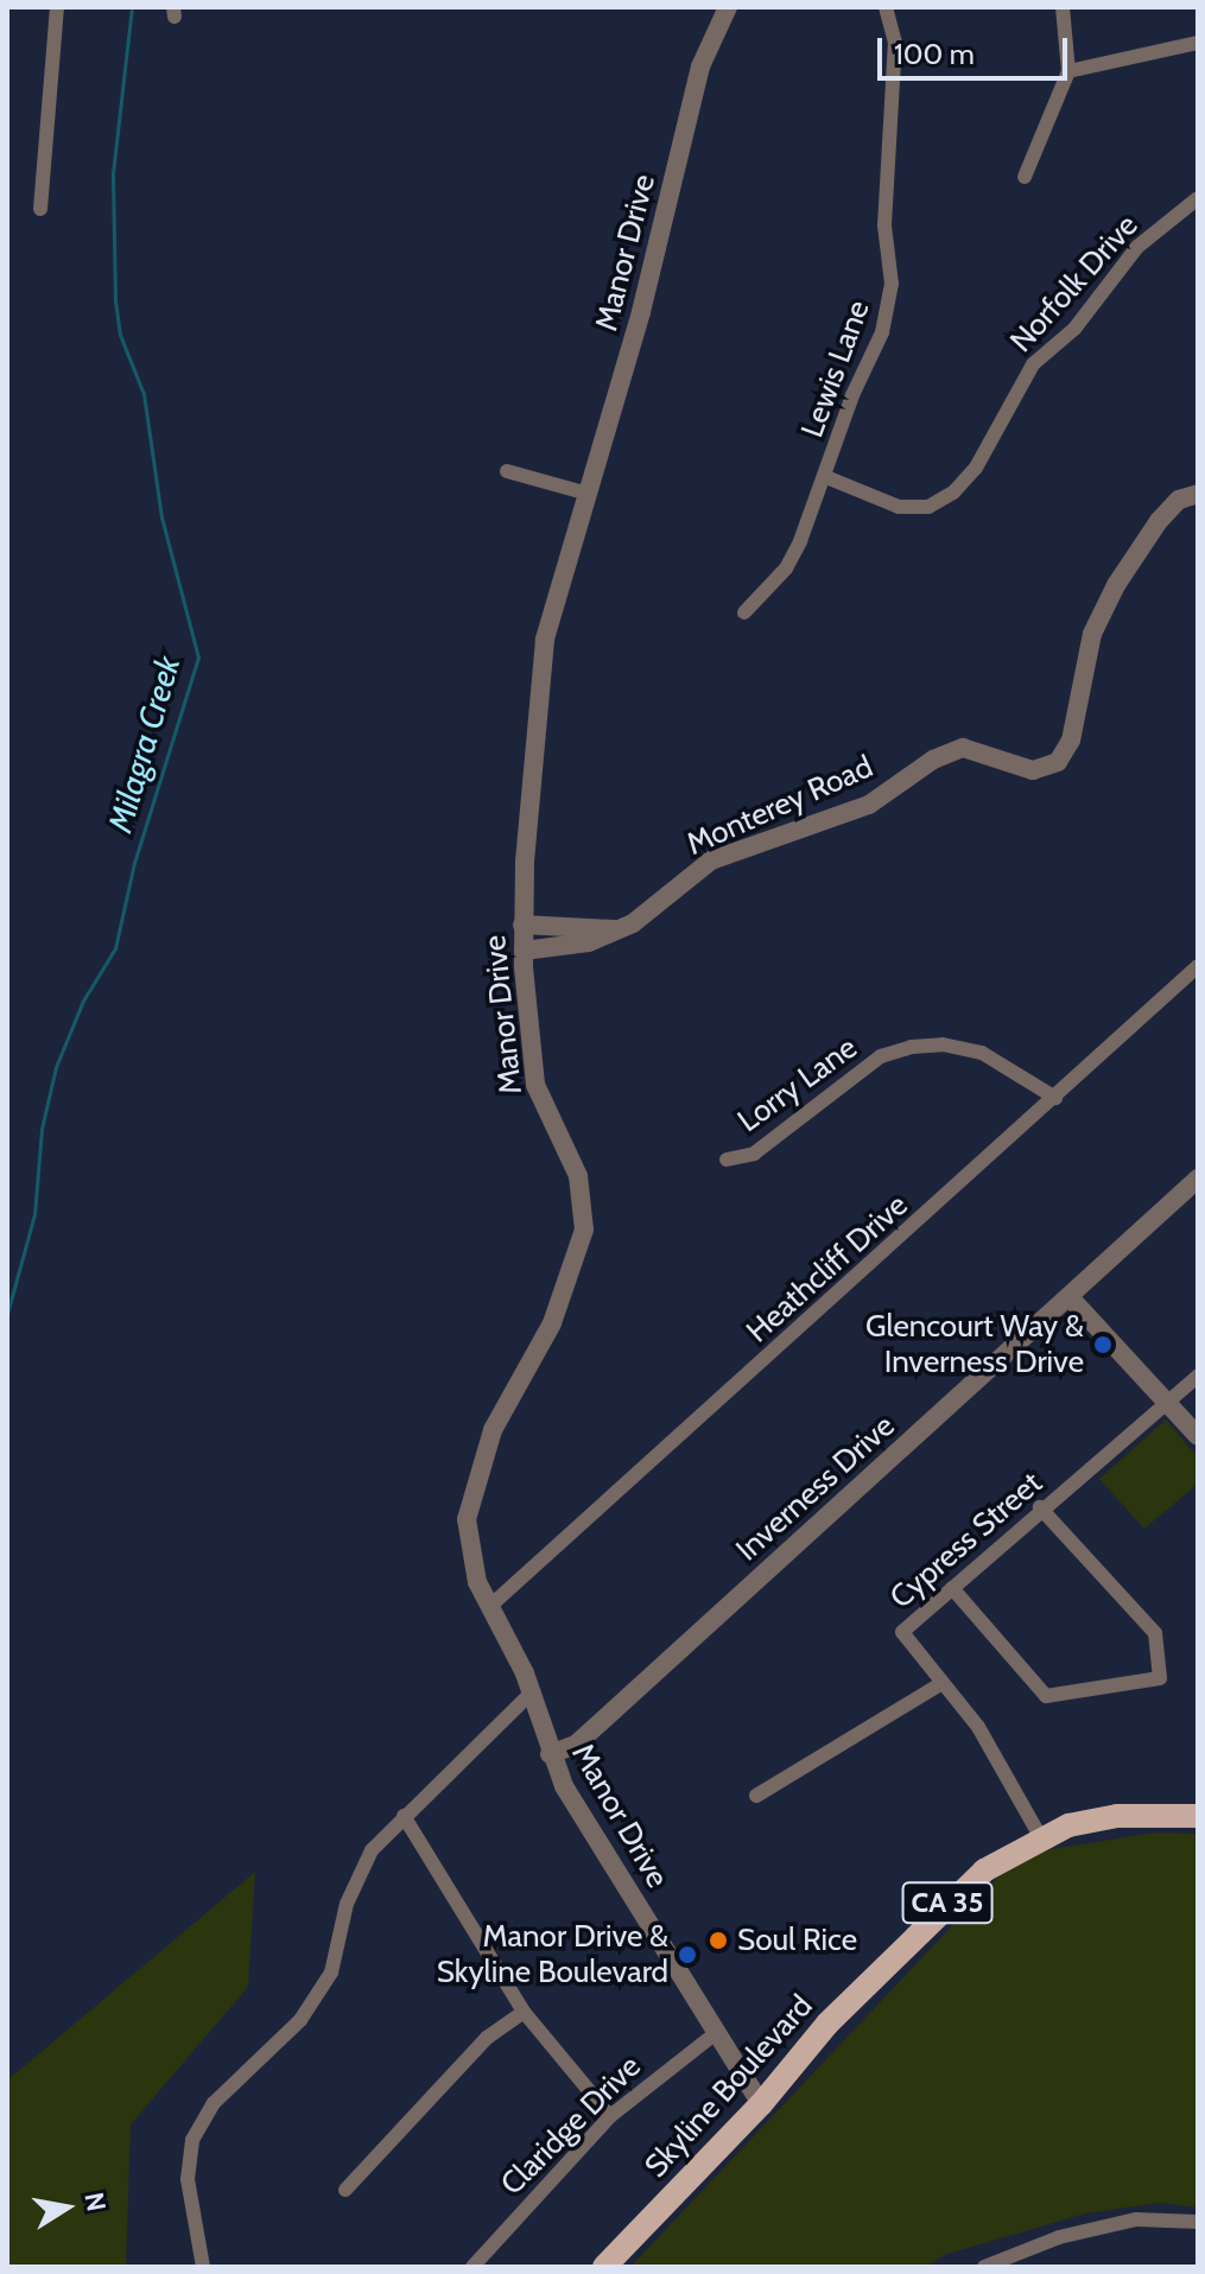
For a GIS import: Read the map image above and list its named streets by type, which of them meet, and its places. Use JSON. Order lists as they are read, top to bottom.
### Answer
{
  "streets": {
    "main road": ["CA 35", "Skyline Boulevard"],
    "street": [
      "Manor Drive",
      "Norfolk Drive",
      "Lewis Lane",
      "Monterey Road",
      "Lorry Lane",
      "Heathcliff Drive",
      "Inverness Drive",
      "Cypress Street",
      "Claridge Drive"
    ]
  },
  "crossings": [
    ["Manor Drive", "Monterey Road"],
    ["Manor Drive", "Heathcliff Drive"],
    ["Manor Drive", "Inverness Drive"],
    ["Manor Drive", "Skyline Boulevard"],
    ["Manor Drive", "Claridge Drive"],
    ["Norfolk Drive", "Lewis Lane"],
    ["Lorry Lane", "Heathcliff Drive"],
    ["Cypress Street", "Skyline Boulevard"]
  ],
  "water": ["Milagra Creek"],
  "places": ["Glencourt Way & Inverness Drive", "Soul Rice", "Manor Drive & Skyline Boulevard"],
  "scale_bar": "100 m",
  "north": "right"
}
